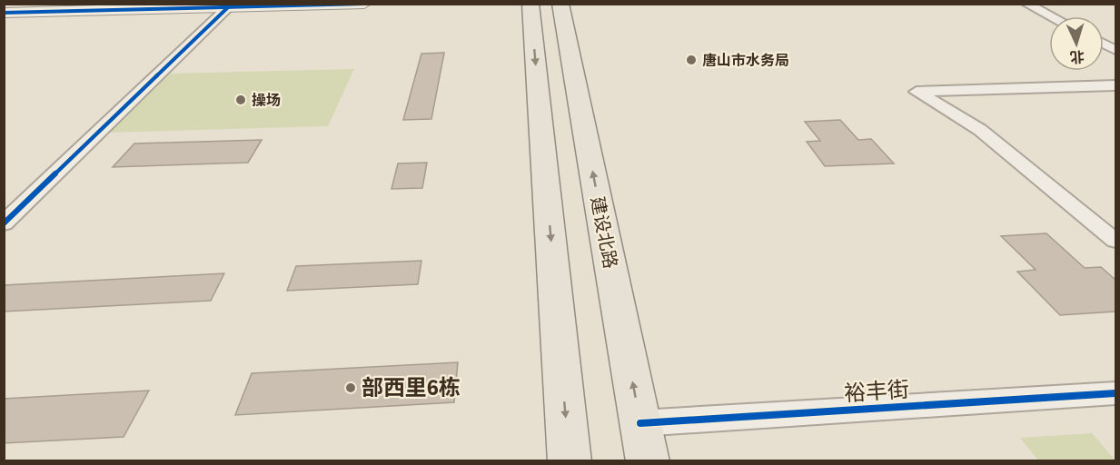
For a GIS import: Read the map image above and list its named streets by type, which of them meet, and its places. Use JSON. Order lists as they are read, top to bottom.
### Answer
{
  "streets": {
    "main road": ["建设北路"],
    "street": ["裕丰街"]
  },
  "crossings": [
    ["建设北路", "裕丰街"]
  ],
  "places": ["唐山市水务局", "操场", "部西里6栋"],
  "north": "bottom"
}
